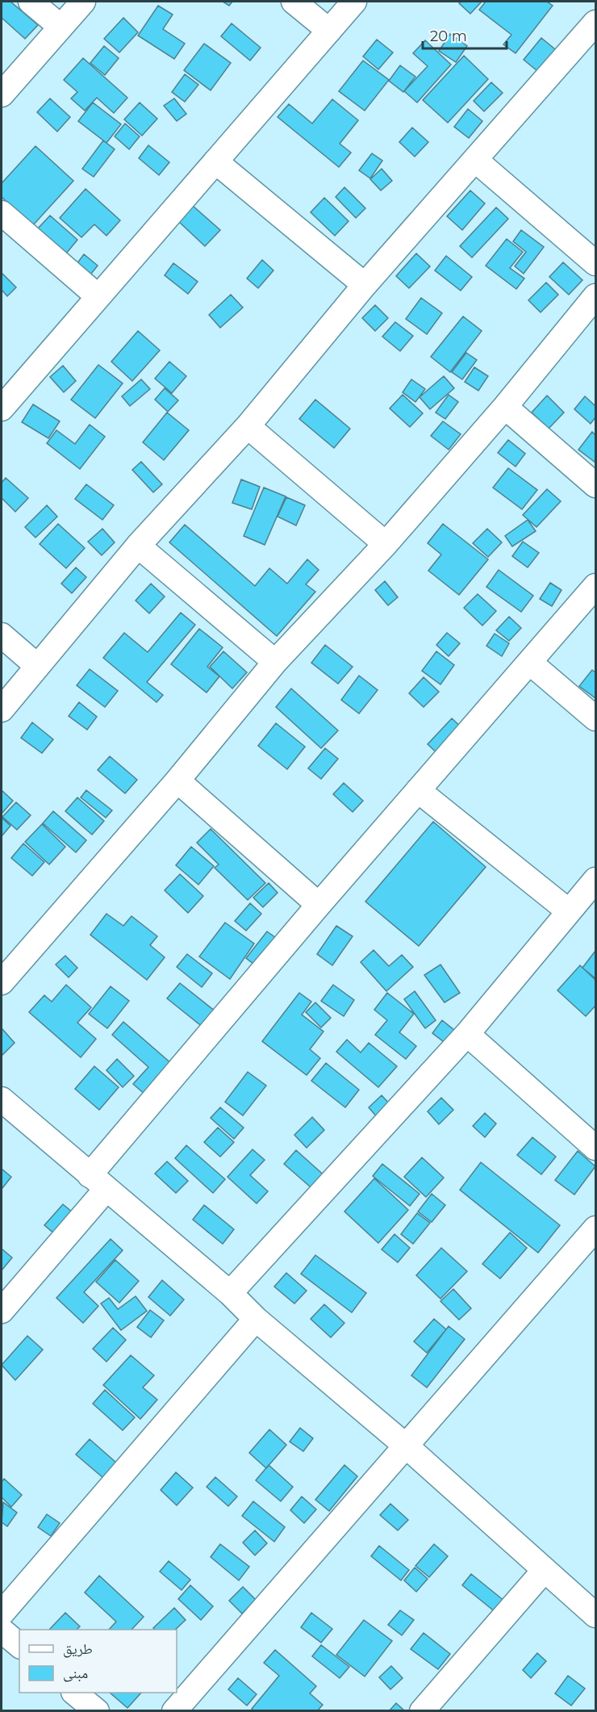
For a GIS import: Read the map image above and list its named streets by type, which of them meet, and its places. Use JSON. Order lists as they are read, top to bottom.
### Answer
{
  "legend": ["طريق", "مبنى"],
  "scale_bar": "20 m"
}
